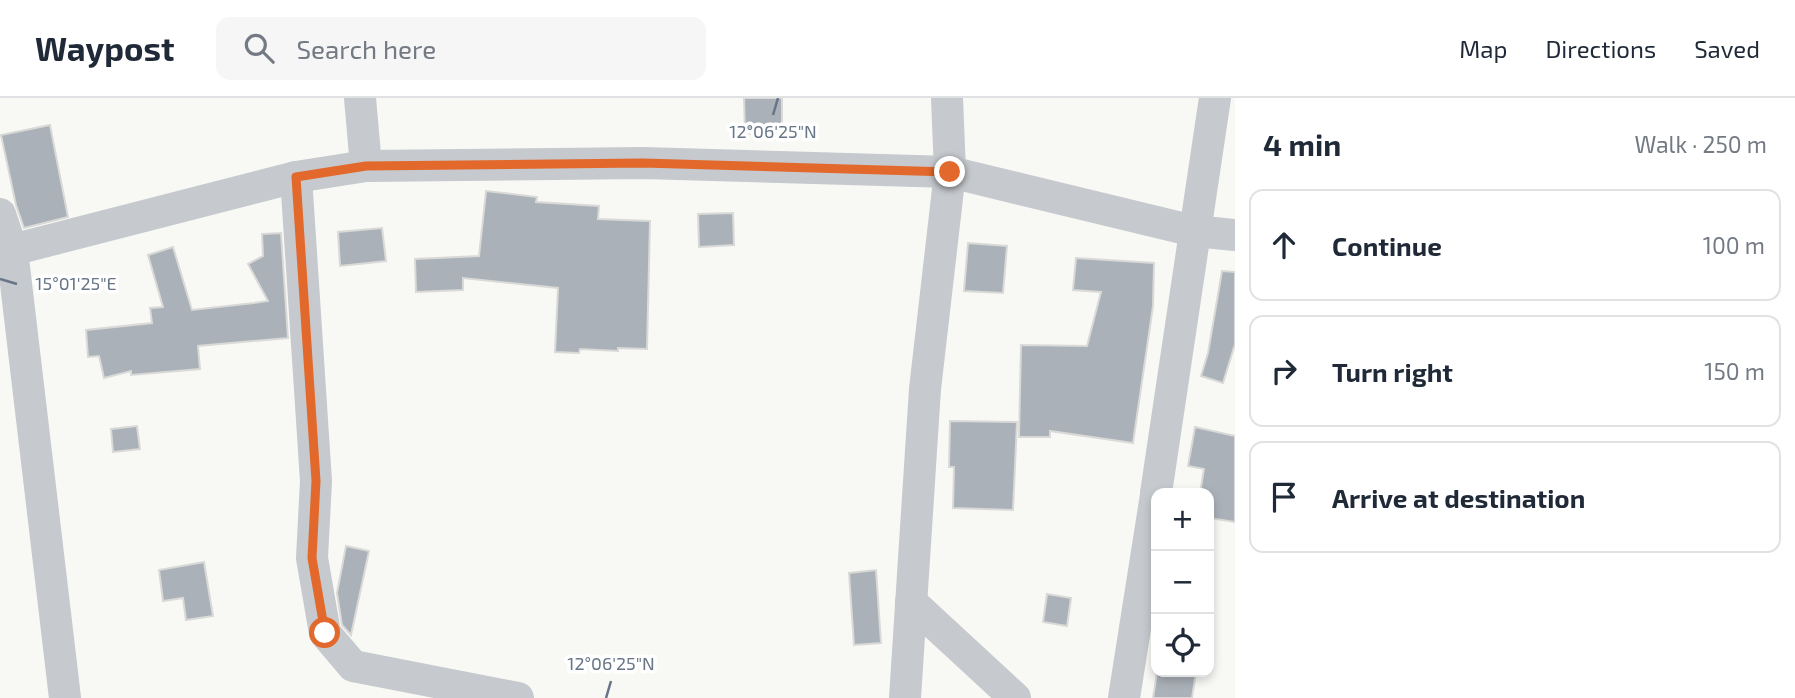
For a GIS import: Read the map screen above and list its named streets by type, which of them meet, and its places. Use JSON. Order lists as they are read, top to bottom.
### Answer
{
  "page": {
    "header": "Waypost",
    "search": "Search here",
    "nav": ["Map", "Directions", "Saved"],
    "heading": ["4 min", "Walk · 250 m"],
    "list": [
      ["Continue", "100 m"],
      ["Turn right", "150 m"],
      "Arrive at destination"
    ],
    "map_buttons": ["+", "−"]
  },
  "coordinates": ["12°06'25\"N", "15°01'25\"E"]
}
